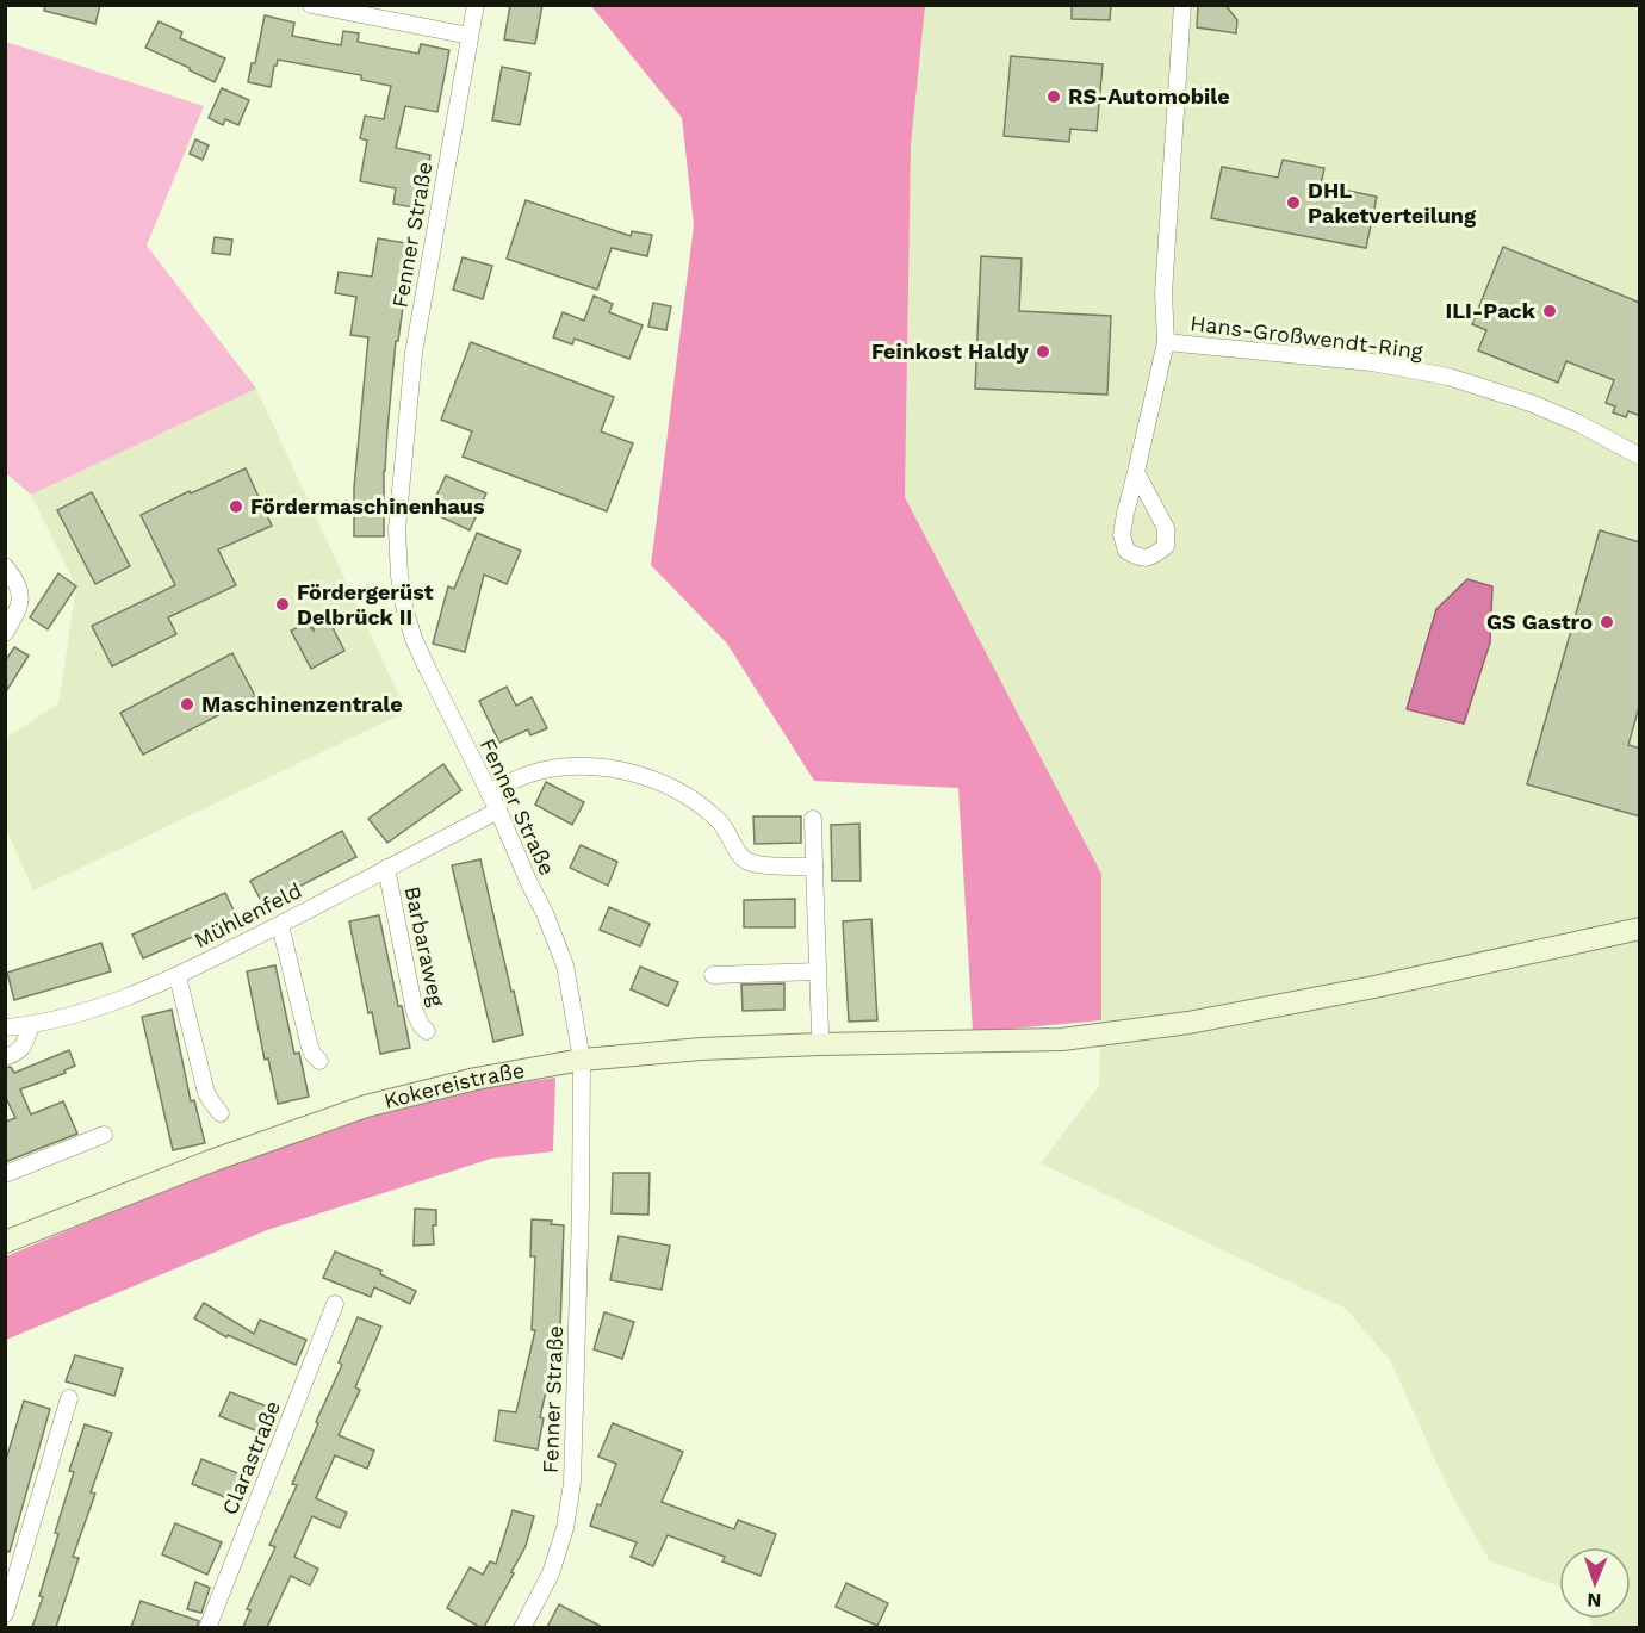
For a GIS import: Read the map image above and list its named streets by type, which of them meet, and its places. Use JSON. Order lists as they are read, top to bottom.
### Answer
{
  "streets": {
    "main road": ["Kokereistraße"],
    "street": [
      "Fenner Straße",
      "Hans-Großwendt-Ring",
      "Mühlenfeld",
      "Barbaraweg",
      "Clarastraße"
    ]
  },
  "crossings": [
    ["Fenner Straße", "Mühlenfeld"],
    ["Fenner Straße", "Kokereistraße"],
    ["Mühlenfeld", "Barbaraweg"]
  ],
  "places": [
    "RS-Automobile",
    "DHL Paketverteilung",
    "ILI-Pack",
    "Feinkost Haldy",
    "Fördermaschinenhaus",
    "Fördergerüst Delbrück II",
    "GS Gastro",
    "Maschinenzentrale"
  ],
  "north": "bottom"
}
